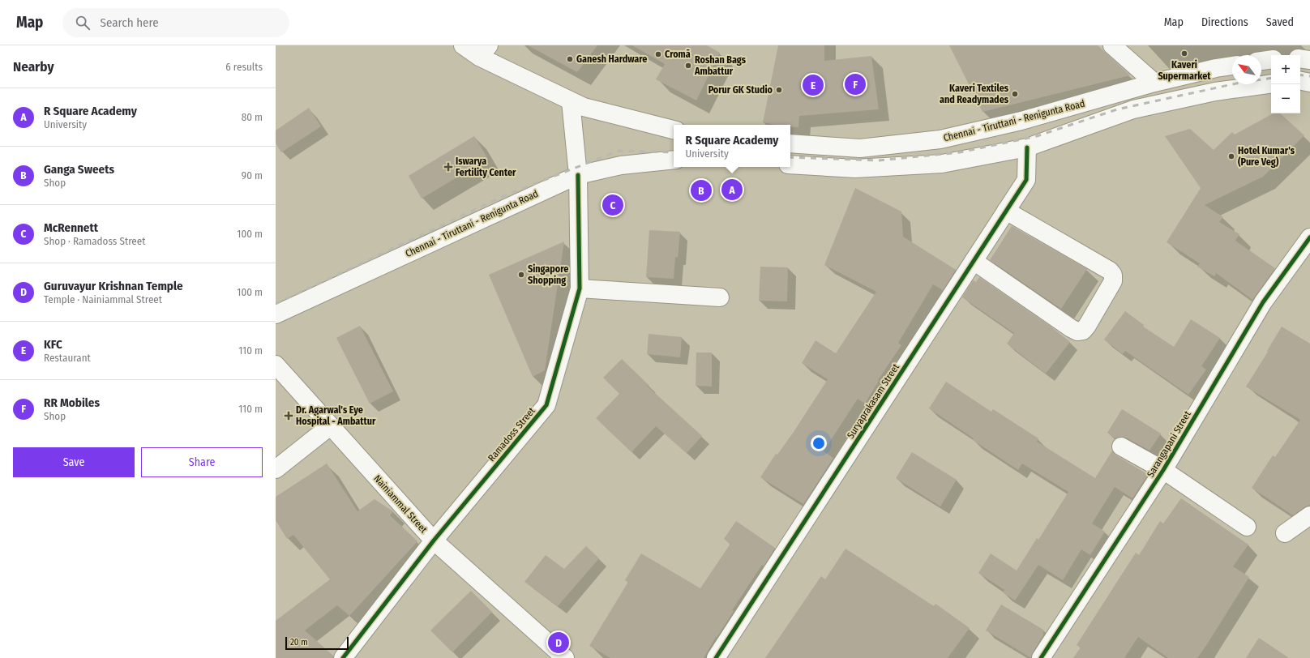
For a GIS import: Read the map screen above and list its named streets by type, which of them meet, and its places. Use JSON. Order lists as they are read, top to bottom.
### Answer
{
  "streets": {
    "main road": [
      "Chennai - Tiruttani - Renigunta Road",
      "Suryaprakasam Street",
      "Ramadoss Street",
      "Sarangapani Street",
      "Nainiammal Street"
    ]
  },
  "crossings": [
    ["Chennai - Tiruttani - Renigunta Road", "Ramadoss Street"],
    ["Ramadoss Street", "Nainiammal Street"]
  ],
  "places": {
    "other": [
      "Kaveri Supermarket",
      "Cromā",
      "Ganesh Hardware",
      "Roshan Bags Ambattur",
      "Porur GK Studio",
      "Kaveri Textiles and Readymades",
      "Hotel Kumar's (Pure Veg)",
      "Singapore Shopping"
    ],
    "health": ["Iswarya Fertility Center", "Dr. Agarwal's Eye Hospital - Ambattur"]
  },
  "scale_bar": "20 m",
  "north": "top left",
  "page": {
    "header": "Map",
    "search": "Search here",
    "nav": ["Map", "Directions", "Saved"],
    "heading": ["Nearby", "6 results"],
    "map_buttons": ["+", "−"],
    "pins": [
      "F",
      "E",
      "A",
      "B",
      "C",
      "D"
    ],
    "list": [
      {
        "mark": "A",
        "name": "R Square Academy",
        "note": "University",
        "value": "80 m"
      },
      {
        "mark": "B",
        "name": "Ganga Sweets",
        "note": "Shop",
        "value": "90 m"
      },
      {
        "mark": "C",
        "name": "McRennett",
        "note": "Shop · Ramadoss Street",
        "value": "100 m"
      },
      {
        "mark": "D",
        "name": "Guruvayur Krishnan Temple",
        "note": "Temple · Nainiammal Street",
        "value": "100 m"
      },
      {
        "mark": "E",
        "name": "KFC",
        "note": "Restaurant",
        "value": "110 m"
      },
      {
        "mark": "F",
        "name": "RR Mobiles",
        "note": "Shop",
        "value": "110 m"
      }
    ],
    "popup": ["R Square Academy", "University"],
    "buttons": ["Save", "Share"],
    "scale": "20 m"
  }
}
